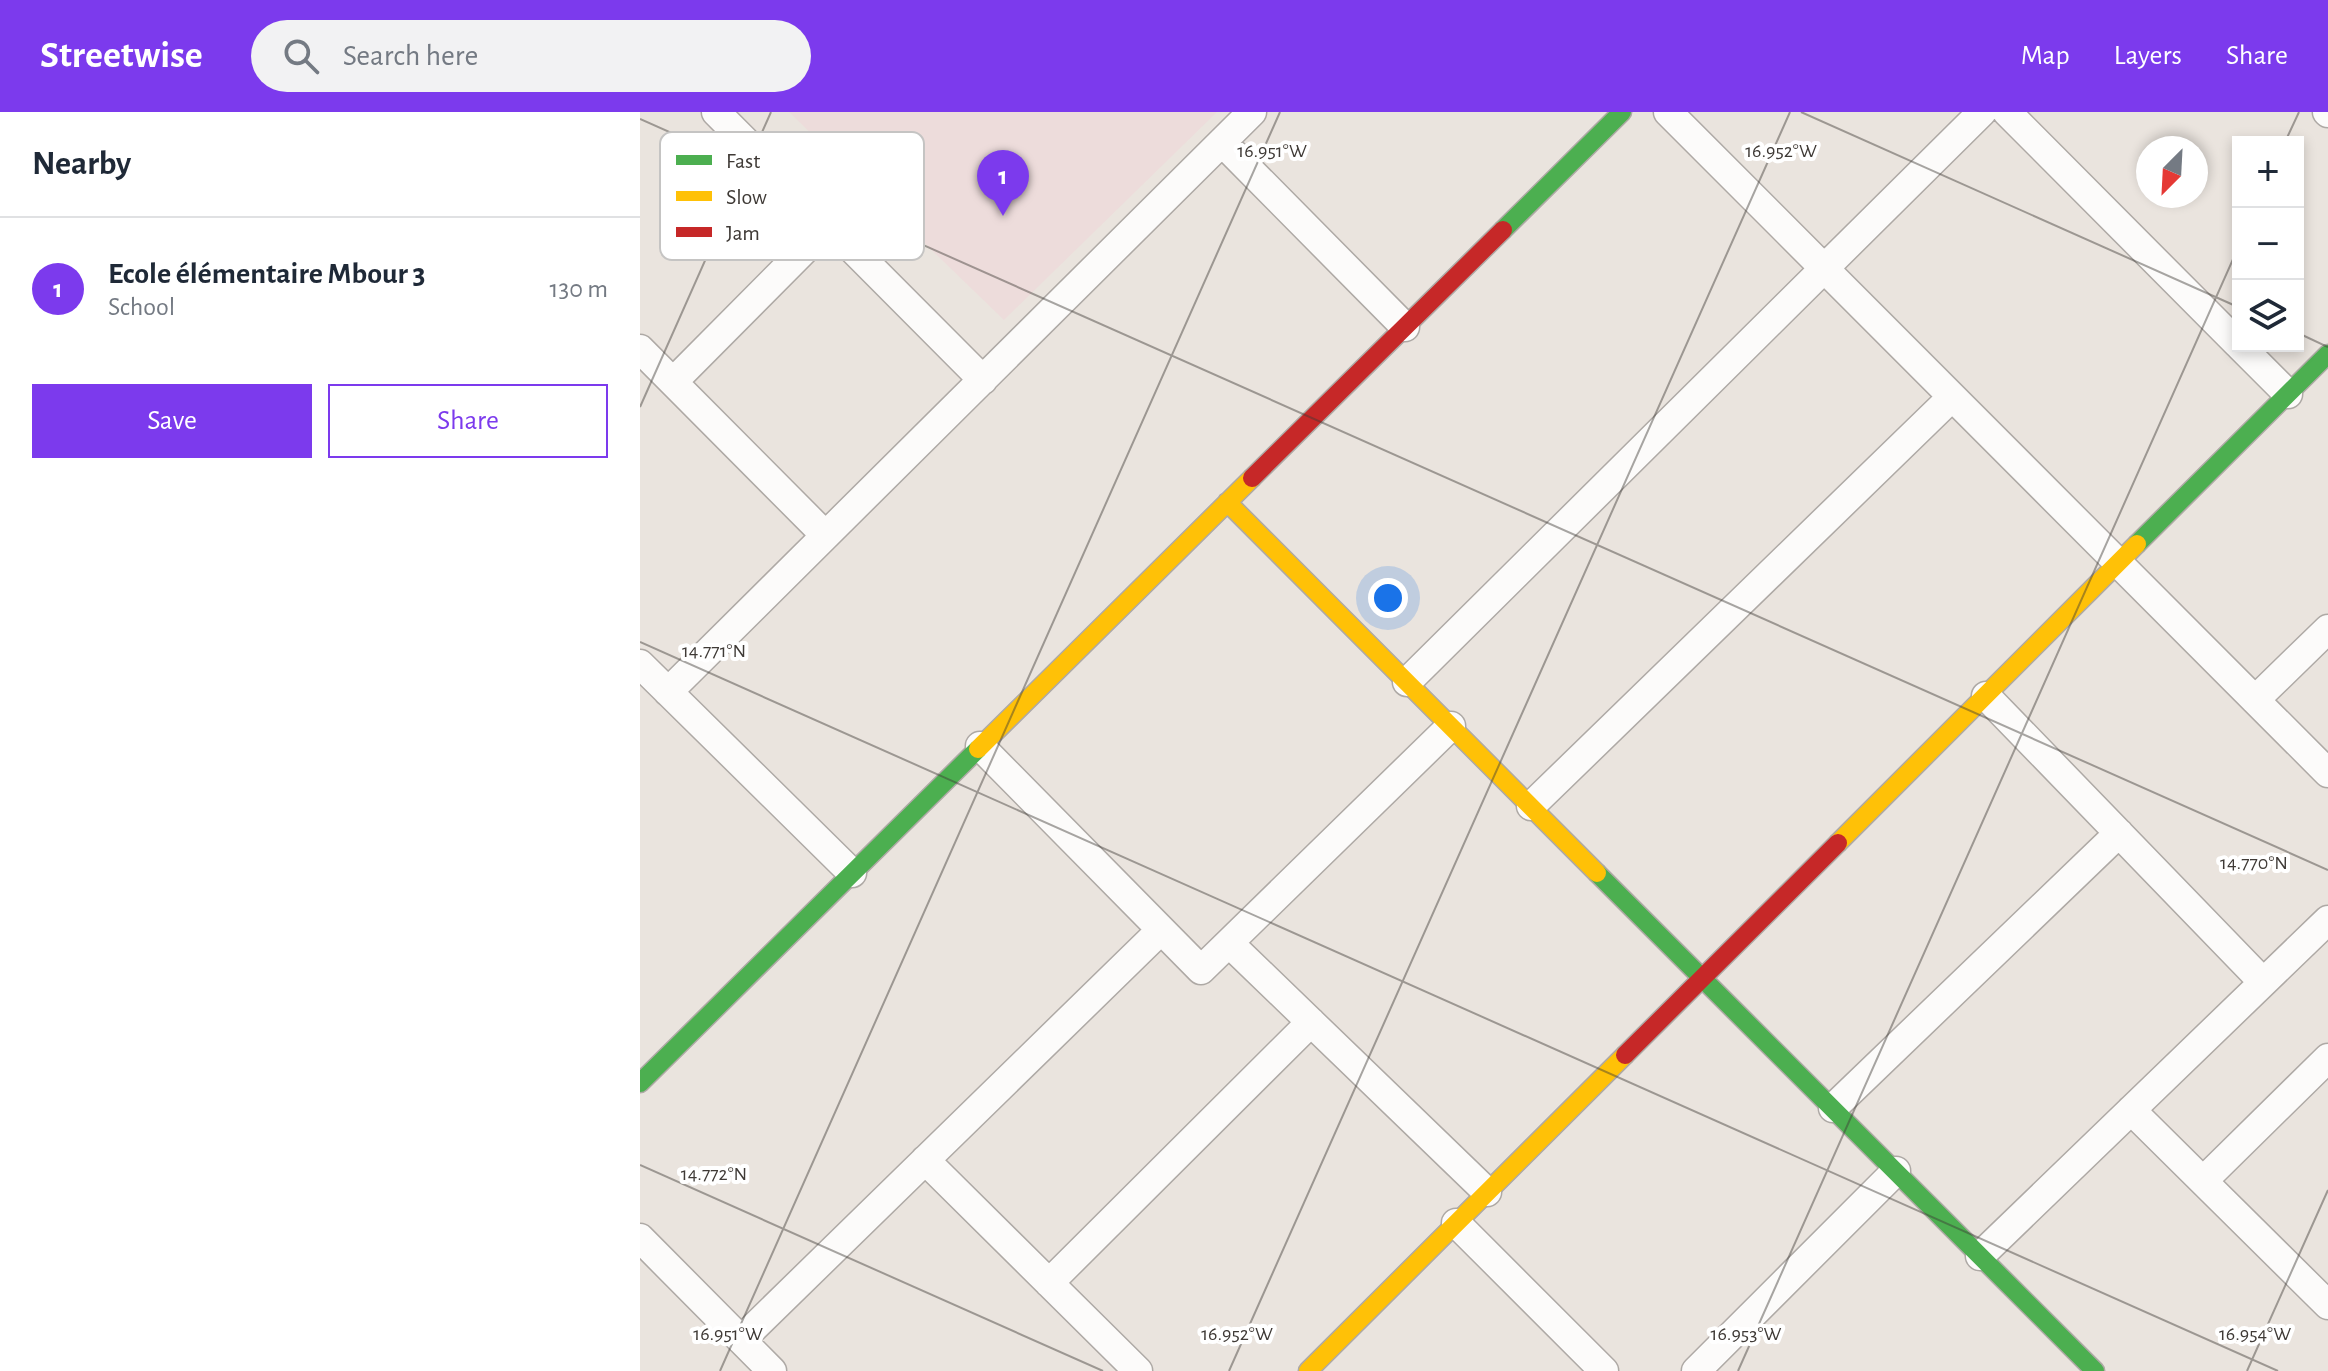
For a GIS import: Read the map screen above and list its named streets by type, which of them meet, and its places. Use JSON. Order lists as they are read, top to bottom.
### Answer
{
  "legend": ["Fast", "Slow", "Jam"],
  "north": "bottom left",
  "page": {
    "header": "Streetwise",
    "search": "Search here",
    "nav": ["Map", "Layers", "Share"],
    "heading": "Nearby",
    "map_buttons": ["+", "−"],
    "pins": "1",
    "list": [
      {
        "mark": "1",
        "name": "Ecole élémentaire Mbour 3",
        "note": "School",
        "value": "130 m"
      }
    ],
    "buttons": ["Save", "Share"]
  },
  "coordinates": [
    "16.951°W",
    "16.952°W",
    "14.771°N",
    "14.770°N",
    "14.772°N",
    "16.953°W",
    "16.954°W"
  ]
}
